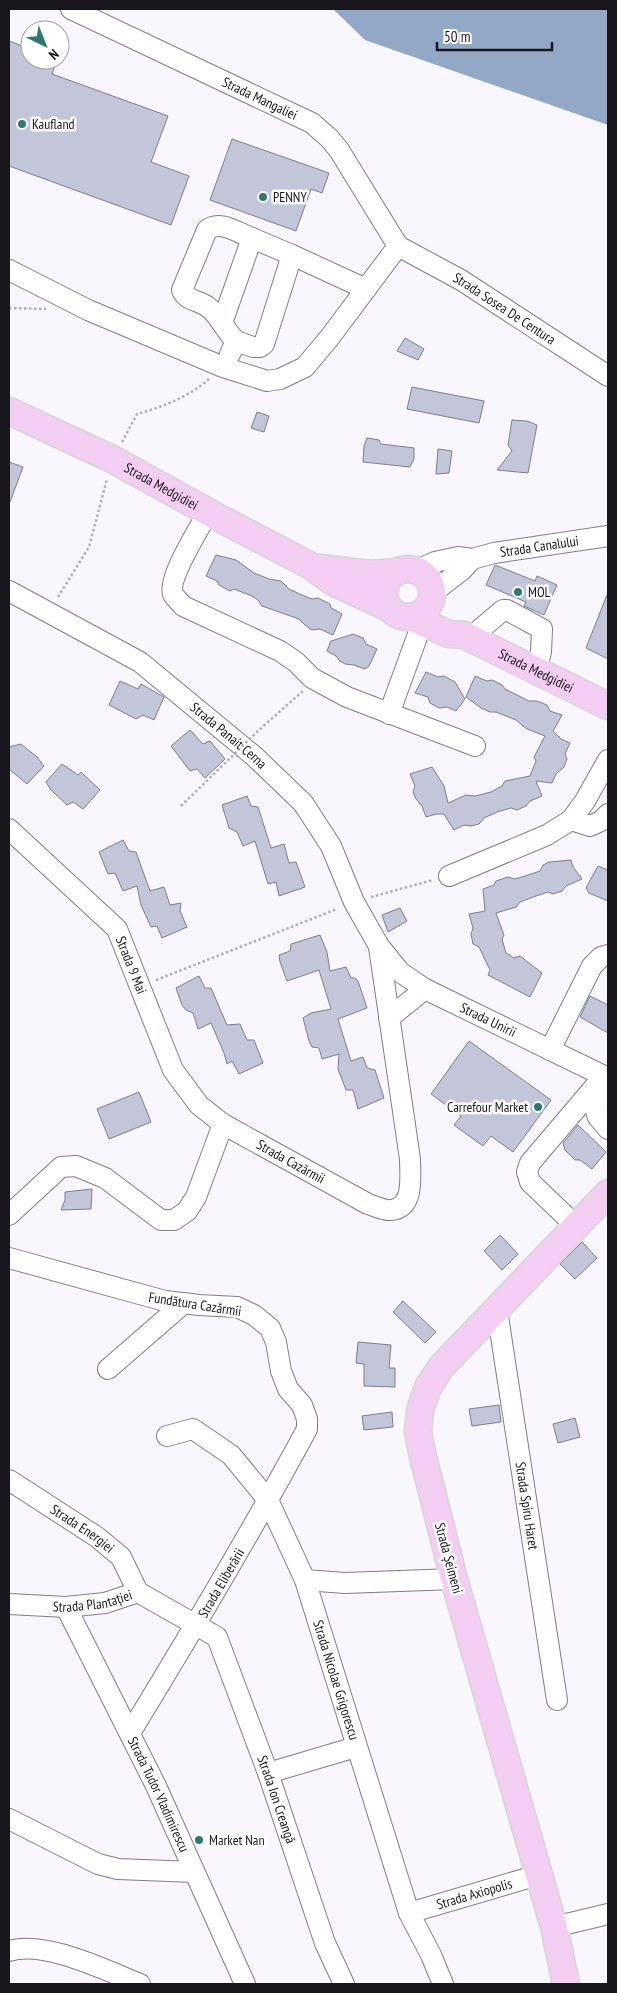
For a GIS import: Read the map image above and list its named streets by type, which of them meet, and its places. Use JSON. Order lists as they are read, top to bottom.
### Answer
{
  "streets": {
    "main road": ["Strada Medgidiei", "Strada Șeimeni"],
    "street": [
      "Strada Mangaliei",
      "Strada Sosea De Centura",
      "Strada Canalului",
      "Strada Panait Cerna",
      "Strada 9 Mai",
      "Strada Unirii",
      "Strada Cazărmii",
      "Fundătura Cazărmii",
      "Strada Spiru Haret",
      "Strada Energiei",
      "Strada Eliberării",
      "Strada Plantației",
      "Strada Nicolae Grigorescu",
      "Strada Tudor Vladimirescu",
      "Strada Ion Creangă",
      "Strada Axiopolis"
    ]
  },
  "crossings": [
    ["Strada Mangaliei", "Strada Sosea De Centura"],
    ["Strada Medgidiei", "Strada Canalului"],
    ["Strada Panait Cerna", "Strada Unirii"],
    ["Strada Panait Cerna", "Strada Cazărmii"],
    ["Strada 9 Mai", "Strada Cazărmii"],
    ["Strada Unirii", "Strada Cazărmii"],
    ["Fundătura Cazărmii", "Strada Eliberării"],
    ["Strada Spiru Haret", "Strada Șeimeni"],
    ["Strada Energiei", "Strada Plantației"],
    ["Strada Șeimeni", "Strada Axiopolis"],
    ["Strada Eliberării", "Strada Plantației"],
    ["Strada Eliberării", "Strada Nicolae Grigorescu"],
    ["Strada Eliberării", "Strada Tudor Vladimirescu"],
    ["Strada Eliberării", "Strada Ion Creangă"],
    ["Strada Plantației", "Strada Tudor Vladimirescu"],
    ["Strada Plantației", "Strada Ion Creangă"],
    ["Strada Nicolae Grigorescu", "Strada Axiopolis"]
  ],
  "places": [
    "Kaufland",
    "PENNY",
    "MOL",
    "Carrefour Market",
    "Market Nan"
  ],
  "scale_bar": "50 m",
  "north": "bottom right"
}
